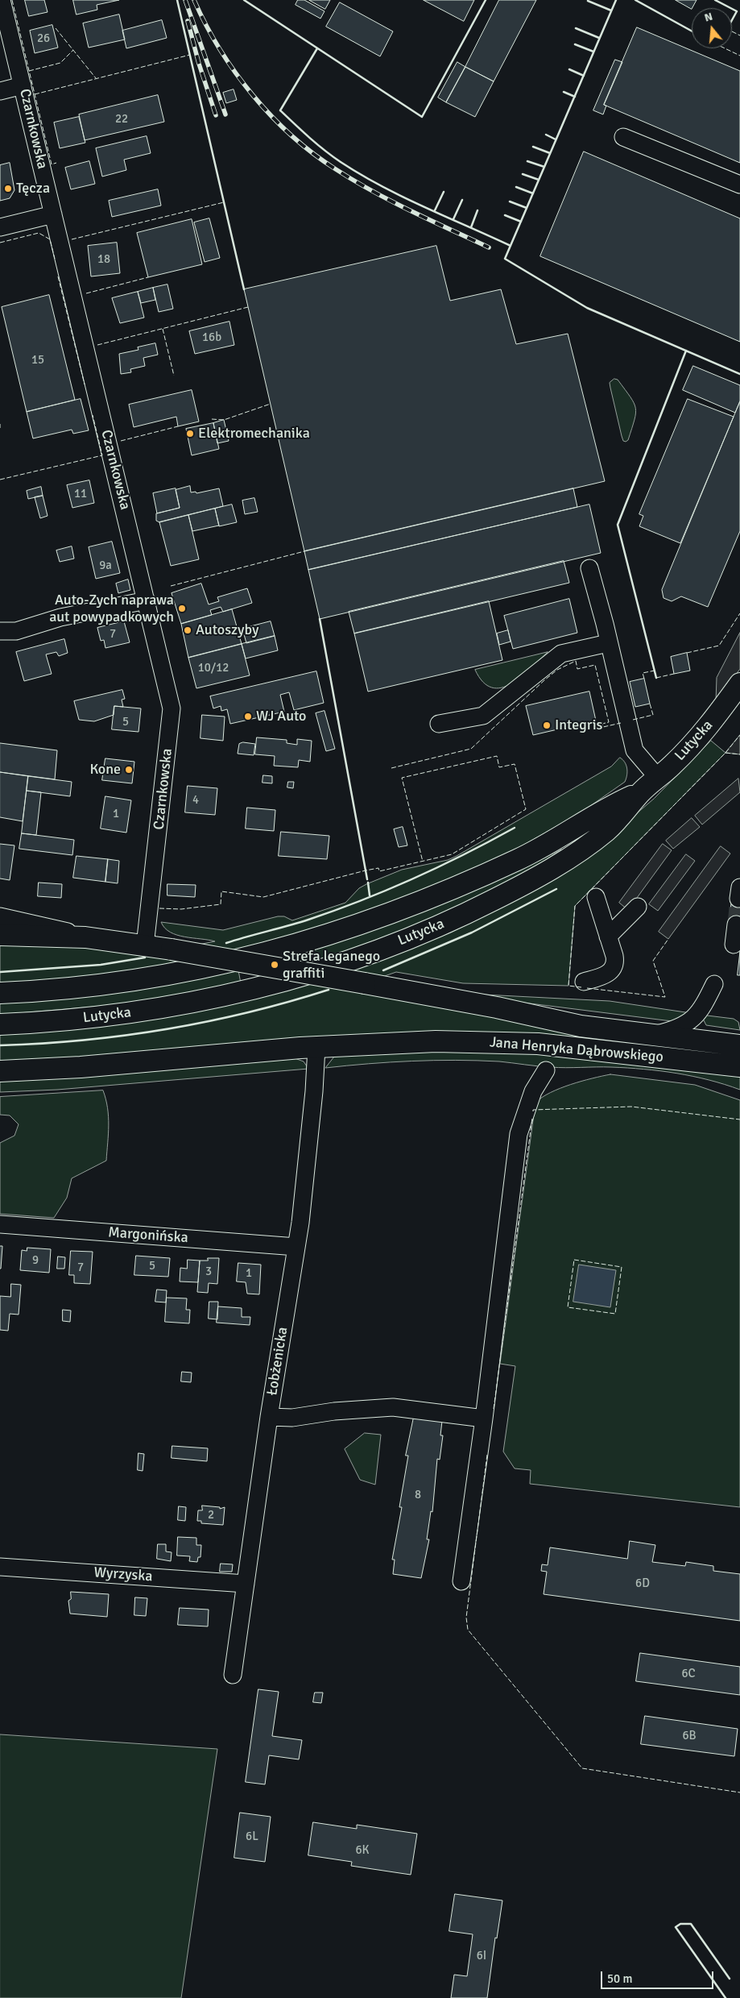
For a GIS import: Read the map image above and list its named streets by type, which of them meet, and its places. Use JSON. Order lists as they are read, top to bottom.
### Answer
{
  "streets": {
    "main road": ["Lutycka", "Jana Henryka Dąbrowskiego"],
    "street": [
      "Czarnkowska",
      "Margonińska",
      "Łobżenicka",
      "Wyrzyska"
    ]
  },
  "crossings": [
    ["Czarnkowska", "Jana Henryka Dąbrowskiego"],
    ["Jana Henryka Dąbrowskiego", "Łobżenicka"],
    ["Margonińska", "Łobżenicka"],
    ["Łobżenicka", "Wyrzyska"]
  ],
  "places": [
    "Tęcza",
    "Elektromechanika",
    "Auto-Zych naprawa aut powypadkowych",
    "Autoszyby",
    "WJ Auto",
    "Integris",
    "Kone",
    "Strefa leganego graffiti"
  ],
  "house_numbers": [
    "26",
    "22",
    "18",
    "16b",
    "15",
    "11",
    "9a",
    "7",
    "10/12",
    "5",
    "4",
    "1",
    "9",
    "5",
    "7",
    "3",
    "1",
    "8",
    "2",
    "6D",
    "6C",
    "6B",
    "6L",
    "6K",
    "6I"
  ],
  "scale_bar": "50 m",
  "north": "top"
}
